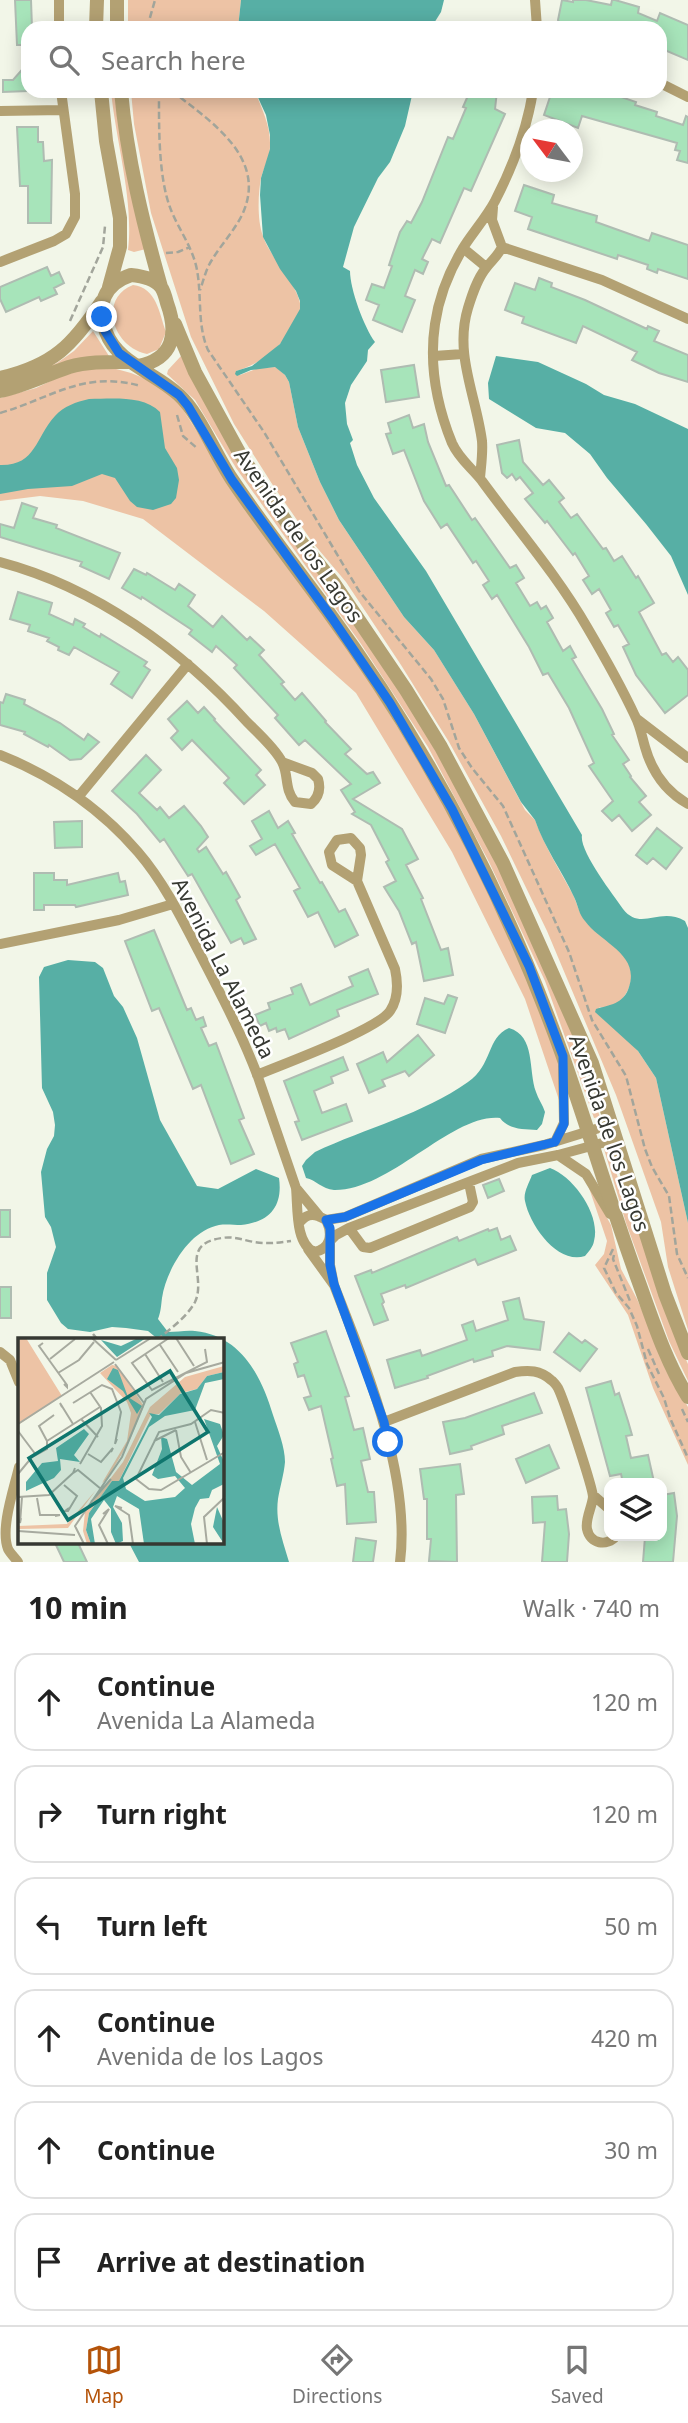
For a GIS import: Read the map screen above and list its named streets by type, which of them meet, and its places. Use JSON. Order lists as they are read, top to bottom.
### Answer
{
  "streets": {
    "street": ["Avenida de los Lagos", "Avenida La Alameda"]
  },
  "north": "top left",
  "page": {
    "search": "Search here",
    "heading": ["10 min", "Walk · 740 m"],
    "list": [
      ["Continue", "Avenida La Alameda", "120 m"],
      ["Turn right", "120 m"],
      ["Turn left", "50 m"],
      ["Continue", "Avenida de los Lagos", "420 m"],
      ["Continue", "30 m"],
      "Arrive at destination"
    ],
    "nav": ["Map", "Directions", "Saved"]
  }
}
